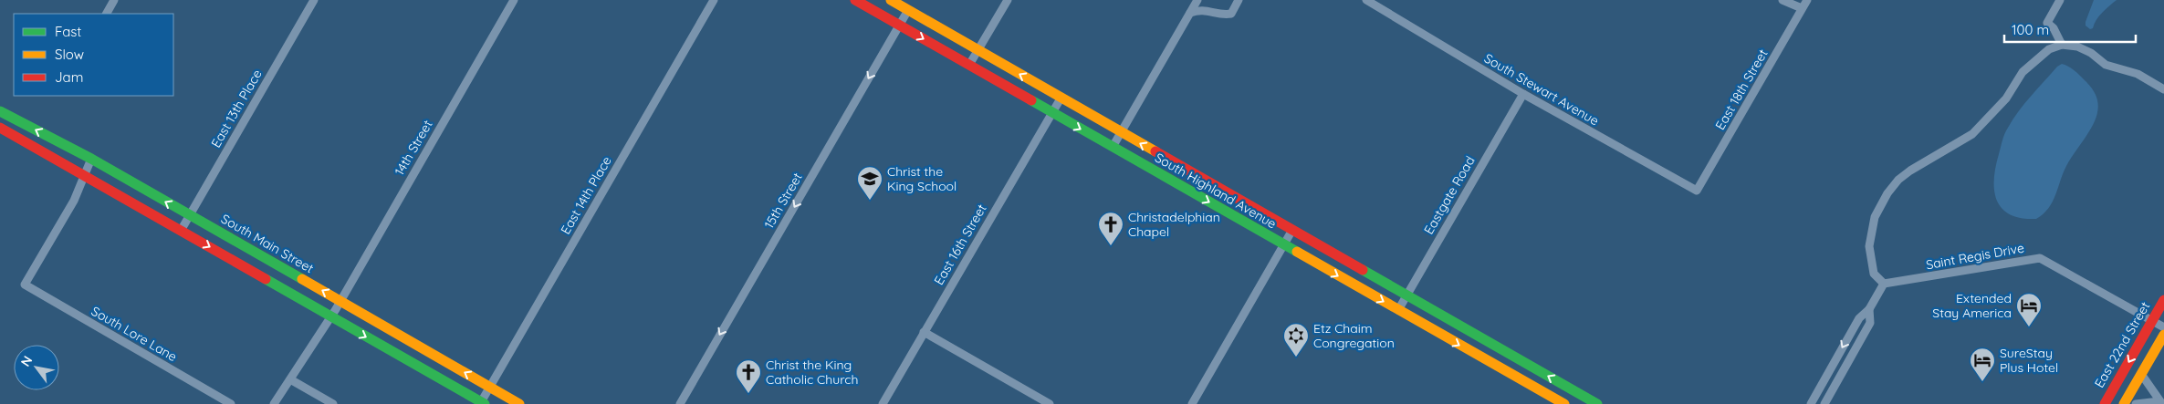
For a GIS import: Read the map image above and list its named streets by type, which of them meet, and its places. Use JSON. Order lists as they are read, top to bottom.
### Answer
{
  "streets": {
    "main road": ["South Highland Avenue", "South Main Street", "East 22nd Street"],
    "street": [
      "South Stewart Avenue",
      "East 18th Street",
      "East 13th Place",
      "14th Street",
      "East 14th Place",
      "Eastgate Road",
      "15th Street",
      "East 16th Street",
      "Saint Regis Drive",
      "South Lore Lane"
    ]
  },
  "crossings": [
    ["South Stewart Avenue", "East 18th Street"],
    ["South Stewart Avenue", "Eastgate Road"],
    ["East 13th Place", "South Main Street"],
    ["14th Street", "South Main Street"],
    ["South Highland Avenue", "Eastgate Road"],
    ["South Highland Avenue", "15th Street"],
    ["South Highland Avenue", "East 16th Street"],
    ["East 14th Place", "South Main Street"],
    ["South Main Street", "South Lore Lane"],
    ["Saint Regis Drive", "East 22nd Street"]
  ],
  "one_way": ["15th Street"],
  "places": {
    "school or university": ["Christ the King School"],
    "church": ["Christadelphian Chapel", "Christ the King Catholic Church"],
    "hotel": ["Extended Stay America", "SureStay Plus Hotel"],
    "synagogue": ["Etz Chaim Congregation"]
  },
  "legend": ["Fast", "Slow", "Jam"],
  "scale_bar": "100 m",
  "north": "top left"
}
